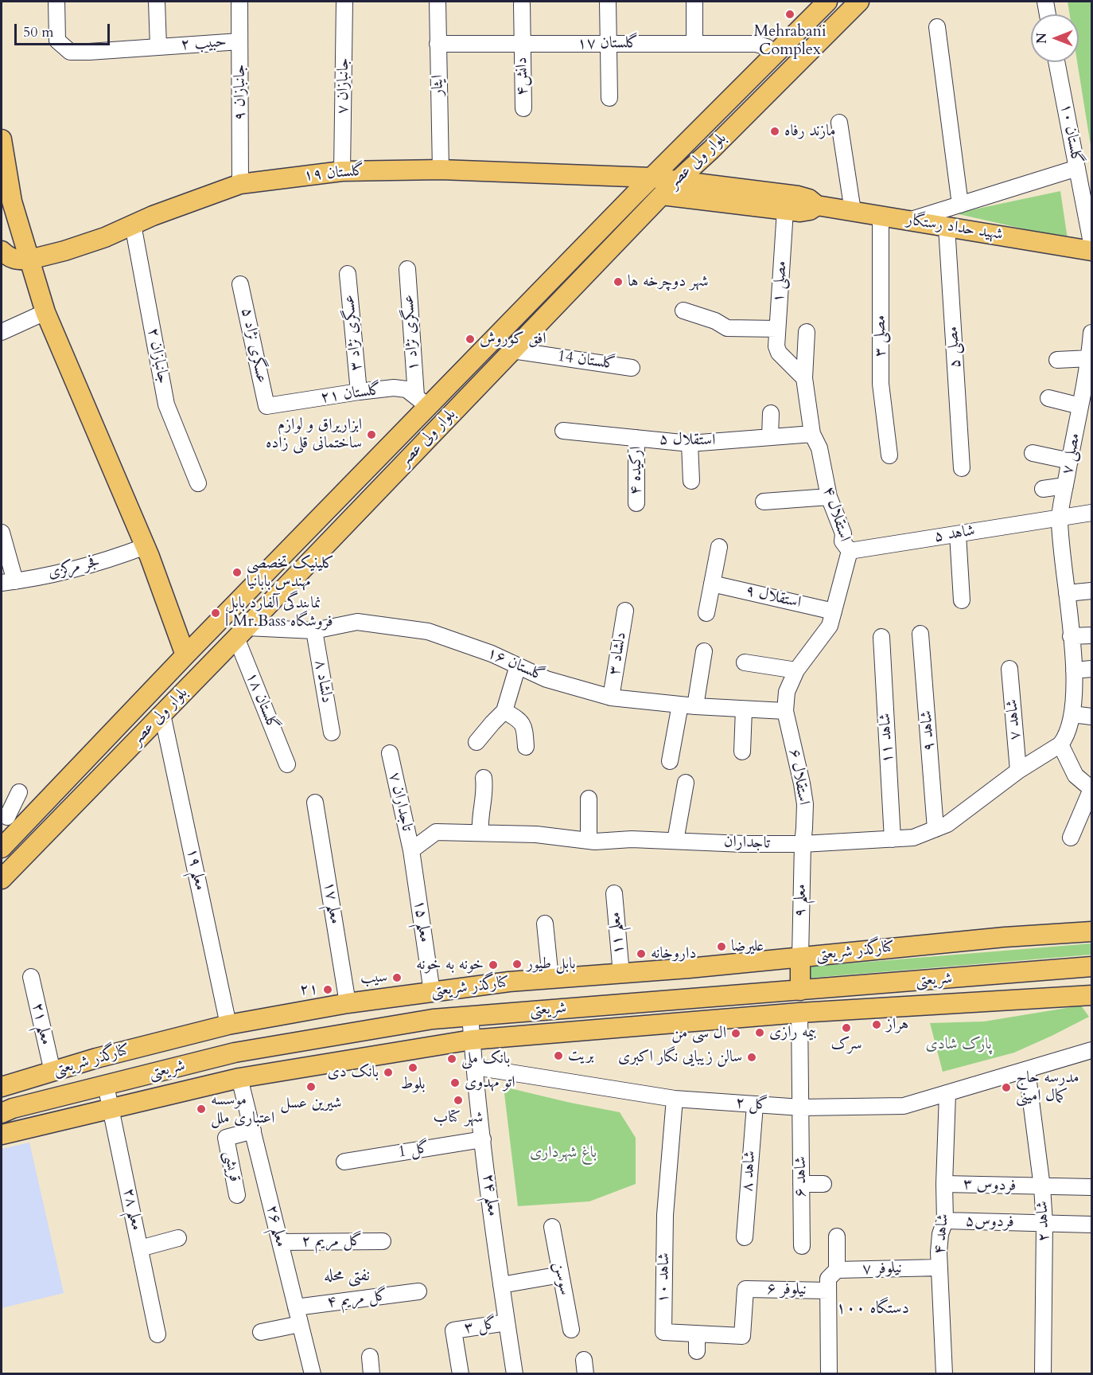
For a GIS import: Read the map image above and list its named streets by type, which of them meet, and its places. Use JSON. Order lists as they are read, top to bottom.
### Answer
{
  "streets": {
    "main road": [
      "بلوار ولی عصر",
      "گلستان ۱۹",
      "شهید حداد رستگار",
      "کنارگذر شریعتی",
      "شریعتی"
    ],
    "street": [
      "حبیب ۲",
      "گلستان ۱۷",
      "دانش۴",
      "ایثار",
      "جانبازان ۷",
      "جانبازان ۹",
      "گلستان ۱۰",
      "مصلی ۱",
      "عسگری نژاد ۳",
      "عسگری نژاد ۱",
      "مصلی ۳",
      "عسگری نژاد ۵",
      "مصلی ۵",
      "جانبازان ۲",
      "گلستان 14",
      "گلستان ۲۱",
      "استقلال ۵",
      "مصلی ۷",
      "ارکیده ۴",
      "استقلال ۴",
      "شاهد ۵",
      "فجر مرکزی",
      "استقلال ۹",
      "دلشاد ۳",
      "گلستان ۱۶",
      "دلشاد ۸",
      "گلستان ۱۸",
      "شاهد ۷",
      "شاهد ۹",
      "شاهد ۱۱",
      "استقلال ۶",
      "تاجداران ۷",
      "تاجداران",
      "معلم ۱۹",
      "معلم ۹",
      "معلم ۱۷",
      "معلم ۱۵",
      "معلم ۱۱",
      "معلم ۲۱",
      "گل ۲",
      "گل 1",
      "قریشی",
      "شاهد ۸",
      "شاهد ۶",
      "فردوس ۳",
      "معلم ۲۴",
      "معلم ۲۸",
      "شاهد ۲",
      "فردوس۵",
      "معلم ۲۶",
      "شاهد ۴",
      "گل مریم ۲",
      "نیلوفر ۷",
      "شاهد ۱۰",
      "سوسن",
      "نیلوفر ۶",
      "گل مریم ۴",
      "گل ۳"
    ]
  },
  "crossings": [
    ["حبیب ۲", "جانبازان ۹"],
    ["گلستان ۱۷", "دانش۴"],
    ["گلستان ۱۷", "ایثار"],
    ["گلستان ۱۷", "بلوار ولی عصر"],
    ["ایثار", "گلستان ۱۹"],
    ["جانبازان ۷", "گلستان ۱۹"],
    ["جانبازان ۹", "گلستان ۱۹"],
    ["بلوار ولی عصر", "گلستان ۱۹"],
    ["بلوار ولی عصر", "شهید حداد رستگار"],
    ["بلوار ولی عصر", "عسگری نژاد ۱"],
    ["بلوار ولی عصر", "گلستان 14"],
    ["بلوار ولی عصر", "گلستان ۲۱"],
    ["بلوار ولی عصر", "گلستان ۱۶"],
    ["بلوار ولی عصر", "گلستان ۱۸"],
    ["بلوار ولی عصر", "معلم ۱۹"],
    ["گلستان ۱۹", "جانبازان ۲"],
    ["شهید حداد رستگار", "مصلی ۱"],
    ["شهید حداد رستگار", "مصلی ۳"],
    ["شهید حداد رستگار", "مصلی ۵"],
    ["مصلی ۱", "استقلال ۴"],
    ["عسگری نژاد ۳", "گلستان ۲۱"],
    ["عسگری نژاد ۱", "گلستان ۲۱"],
    ["عسگری نژاد ۵", "گلستان ۲۱"],
    ["استقلال ۵", "ارکیده ۴"],
    ["استقلال ۵", "استقلال ۴"],
    ["مصلی ۷", "شاهد ۵"],
    ["مصلی ۷", "تاجداران"],
    ["استقلال ۴", "شاهد ۵"],
    ["استقلال ۴", "استقلال ۹"],
    ["استقلال ۴", "گلستان ۱۶"],
    ["استقلال ۴", "استقلال ۶"],
    ["دلشاد ۳", "گلستان ۱۶"],
    ["گلستان ۱۶", "دلشاد ۸"],
    ["گلستان ۱۶", "گلستان ۱۸"],
    ["گلستان ۱۶", "استقلال ۶"],
    ["شاهد ۷", "تاجداران"],
    ["شاهد ۹", "تاجداران"],
    ["شاهد ۱۱", "تاجداران"],
    ["استقلال ۶", "تاجداران"],
    ["استقلال ۶", "معلم ۹"],
    ["تاجداران ۷", "تاجداران"],
    ["تاجداران ۷", "معلم ۱۵"],
    ["تاجداران", "معلم ۹"],
    ["تاجداران", "معلم ۱۵"],
    ["معلم ۱۹", "کنارگذر شریعتی"],
    ["معلم ۹", "کنارگذر شریعتی"],
    ["معلم ۱۷", "کنارگذر شریعتی"],
    ["معلم ۱۵", "کنارگذر شریعتی"],
    ["معلم ۱۱", "کنارگذر شریعتی"],
    ["کنارگذر شریعتی", "معلم ۲۱"],
    ["شریعتی", "معلم ۲۴"],
    ["شریعتی", "معلم ۲۸"],
    ["گل ۲", "شاهد ۸"],
    ["گل ۲", "شاهد ۶"],
    ["گل ۲", "معلم ۲۴"],
    ["گل ۲", "شاهد ۲"],
    ["گل ۲", "شاهد ۴"],
    ["گل ۲", "شاهد ۱۰"],
    ["گل 1", "معلم ۲۴"],
    ["قریشی", "معلم ۲۶"],
    ["فردوس ۳", "شاهد ۲"],
    ["فردوس ۳", "شاهد ۴"],
    ["معلم ۲۴", "گل ۳"],
    ["شاهد ۲", "فردوس۵"],
    ["فردوس۵", "شاهد ۴"],
    ["معلم ۲۶", "گل مریم ۲"],
    ["معلم ۲۶", "گل مریم ۴"],
    ["شاهد ۴", "نیلوفر ۷"],
    ["نیلوفر ۷", "نیلوفر ۶"],
    ["شاهد ۱۰", "نیلوفر ۶"]
  ],
  "districts": ["نفتی محله", "۱۰۰ دستگاه"],
  "parks": ["پارک شادی", "باغ شهرداری"],
  "places": [
    "Mehrabani Complex",
    "مازند رفاه",
    "شهر دوچرخه ها",
    "افق کوروش",
    "ابزاریراق و لوازم ساختمانی قلی زاده",
    "کلینیک تخصصی مهندس بابانیا",
    "نمایندگی آلفارد بابل | Mr.Bass فروشگاه",
    "علیرضا",
    "داروخانه",
    "بابل طیور",
    "خونه به خونه",
    "سیب",
    "۲۱",
    "هراز",
    "سرک",
    "بیمه رازی",
    "ال سی من",
    "بریت",
    "سالن زیبایی نگار اکبری",
    "بانک ملی",
    "بلوط",
    "بانک دی",
    "اتو مهدوی",
    "شیرین عسل",
    "مدرسه حاج کمال امینی",
    "شهر کتاب",
    "موسسه اعتباری ملل"
  ],
  "scale_bar": "50 m",
  "north": "left"
}
